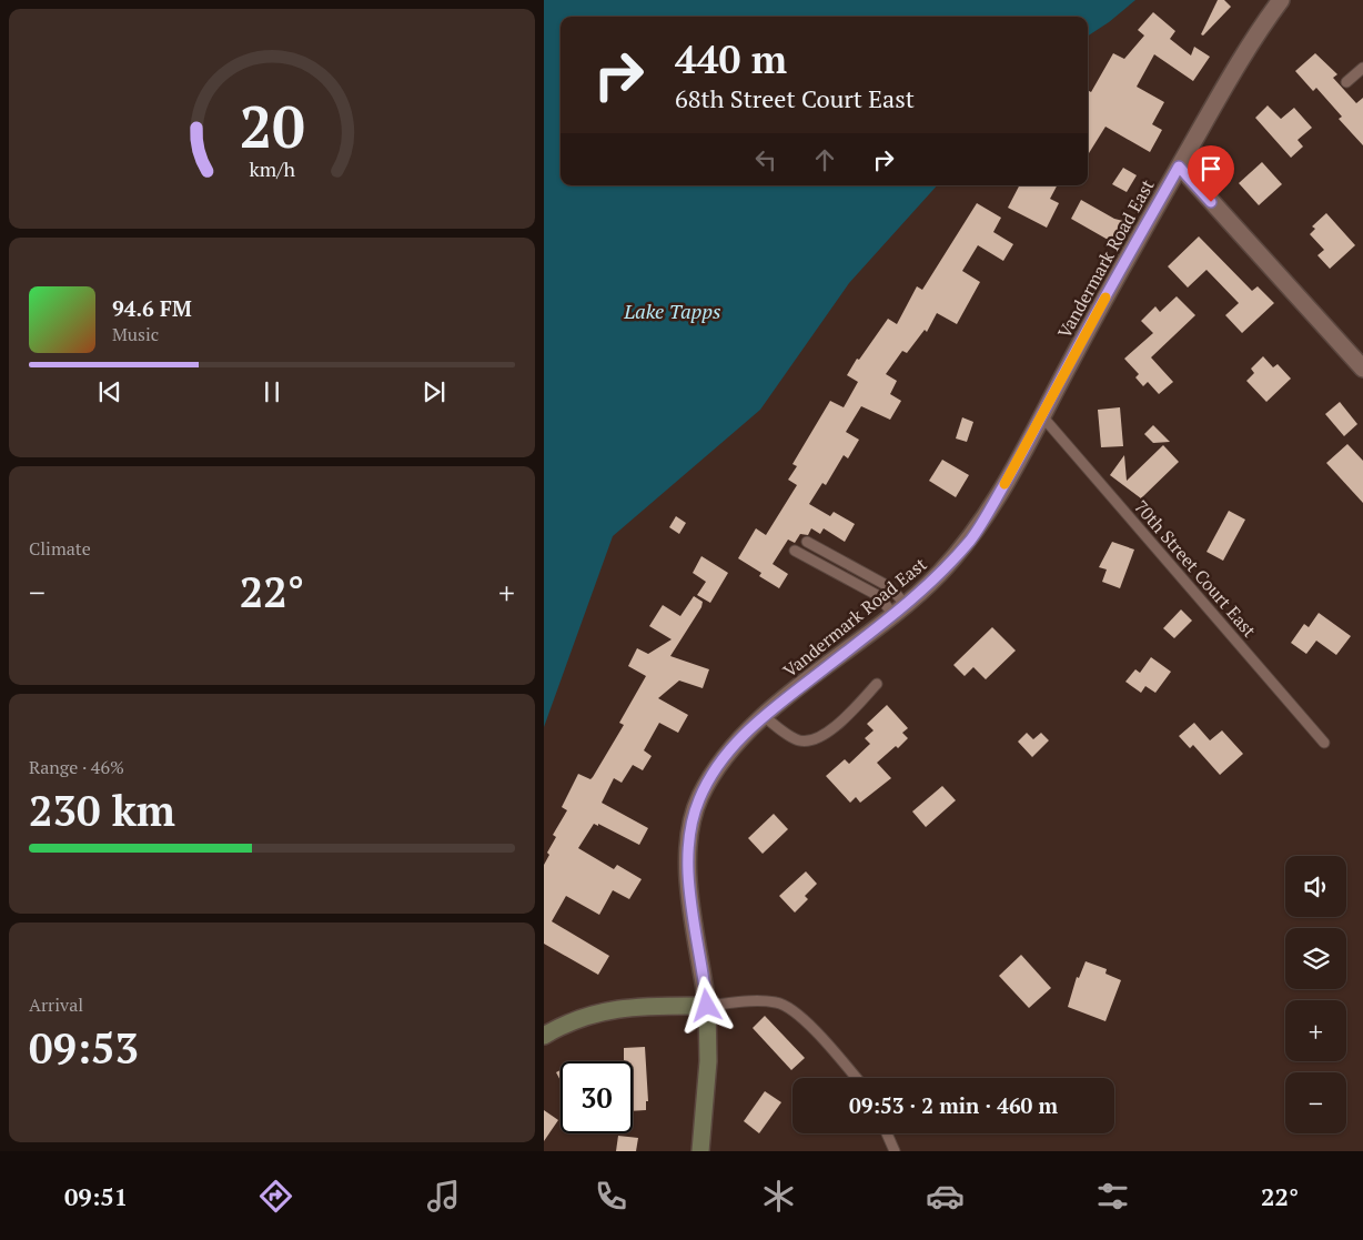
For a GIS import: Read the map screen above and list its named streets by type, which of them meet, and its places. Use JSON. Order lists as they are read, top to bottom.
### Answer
{
  "streets": {
    "street": ["Vandermark Road East"],
    "lane": ["70th Street Court East"]
  },
  "crossings": [
    ["Vandermark Road East", "70th Street Court East"]
  ],
  "water": ["Lake Tapps"],
  "page": {
    "turn": ["440 m", "68th Street Court East"],
    "song": ["94.6 FM", "Music"],
    "tile": [
      "Climate",
      ["Range · 46%", "230 km"],
      ["Arrival", "09:53"]
    ],
    "heat": ["−", "22°", "+"],
    "map_buttons": ["+", "−"],
    "limit": "30",
    "trip": "09:53 · 2 min · 460 m",
    "tabs": ["09:51", "22°"],
    "gauge": ["20", "km/h"]
  }
}
